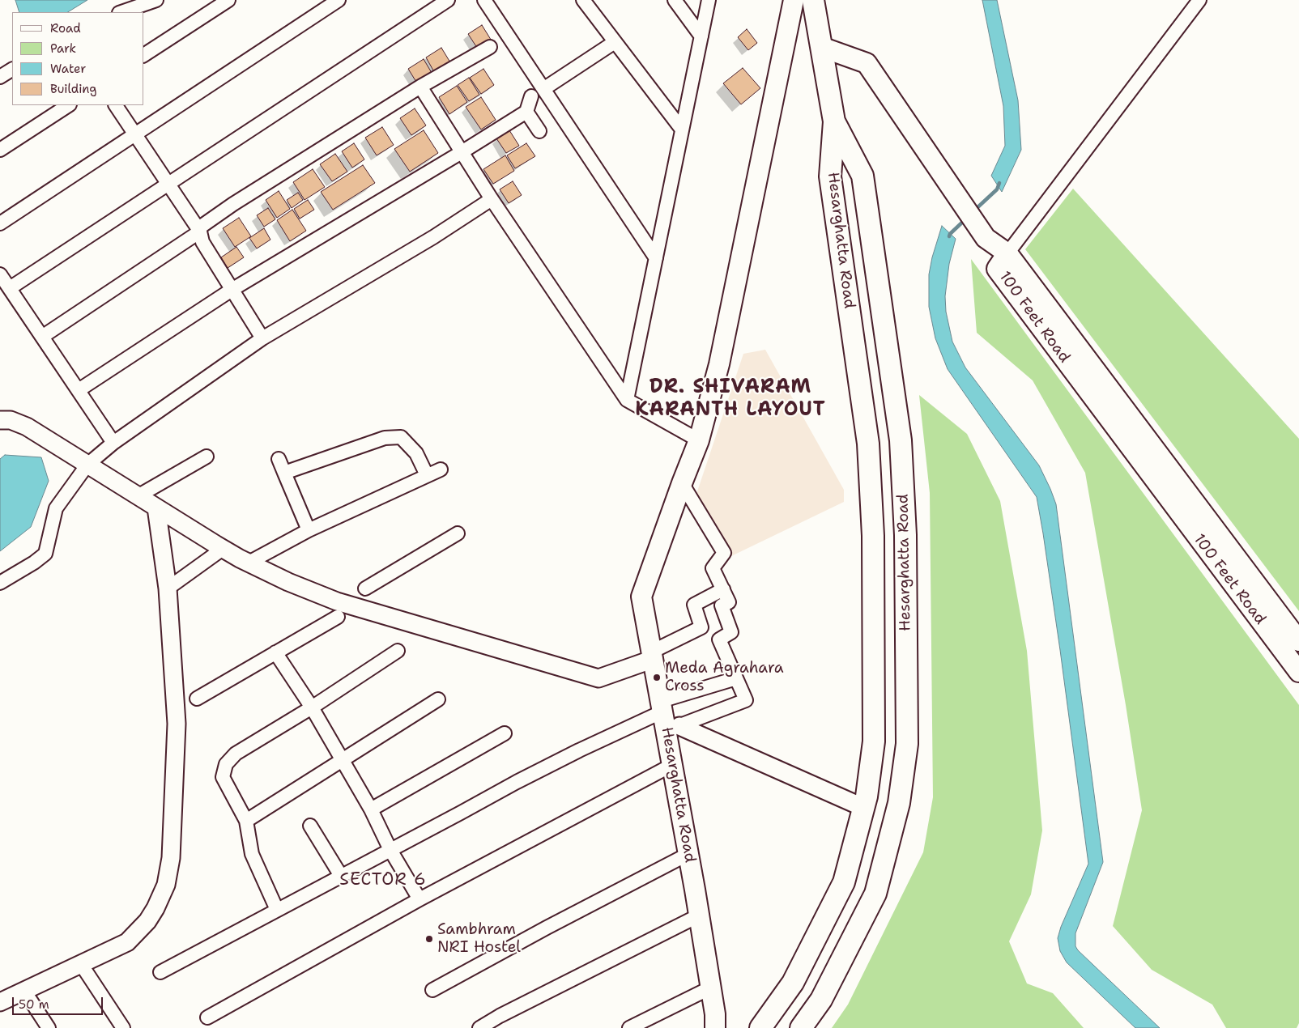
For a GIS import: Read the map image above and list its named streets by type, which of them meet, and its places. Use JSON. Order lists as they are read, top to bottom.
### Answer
{
  "streets": {
    "main road": ["Hesarghatta Road", "100 Feet Road"]
  },
  "districts": ["DR. SHIVARAM KARANTH LAYOUT", "SECTOR 6"],
  "places": ["Meda Agrahara Cross", "Sambhram NRI Hostel"],
  "legend": [
    "Road",
    "Park",
    "Water",
    "Building"
  ],
  "scale_bar": "50 m"
}
